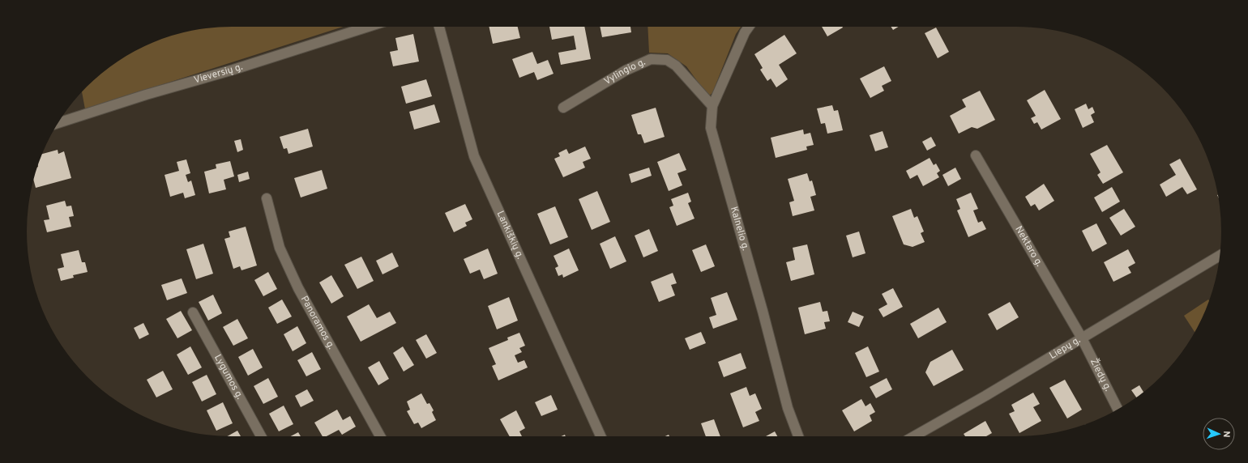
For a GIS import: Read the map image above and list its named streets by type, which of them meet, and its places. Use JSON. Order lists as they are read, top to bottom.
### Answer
{
  "streets": {
    "street": [
      "Vylingio g.",
      "Vieversių g.",
      "Kalnelio g.",
      "Lankiškių g.",
      "Nektaro g.",
      "Panoramos g.",
      "Liepų g.",
      "Žiedų g.",
      "Lygumos g."
    ]
  },
  "crossings": [
    ["Vylingio g.", "Kalnelio g."],
    ["Nektaro g.", "Liepų g."],
    ["Nektaro g.", "Žiedų g."],
    ["Liepų g.", "Žiedų g."]
  ],
  "north": "right"
}
